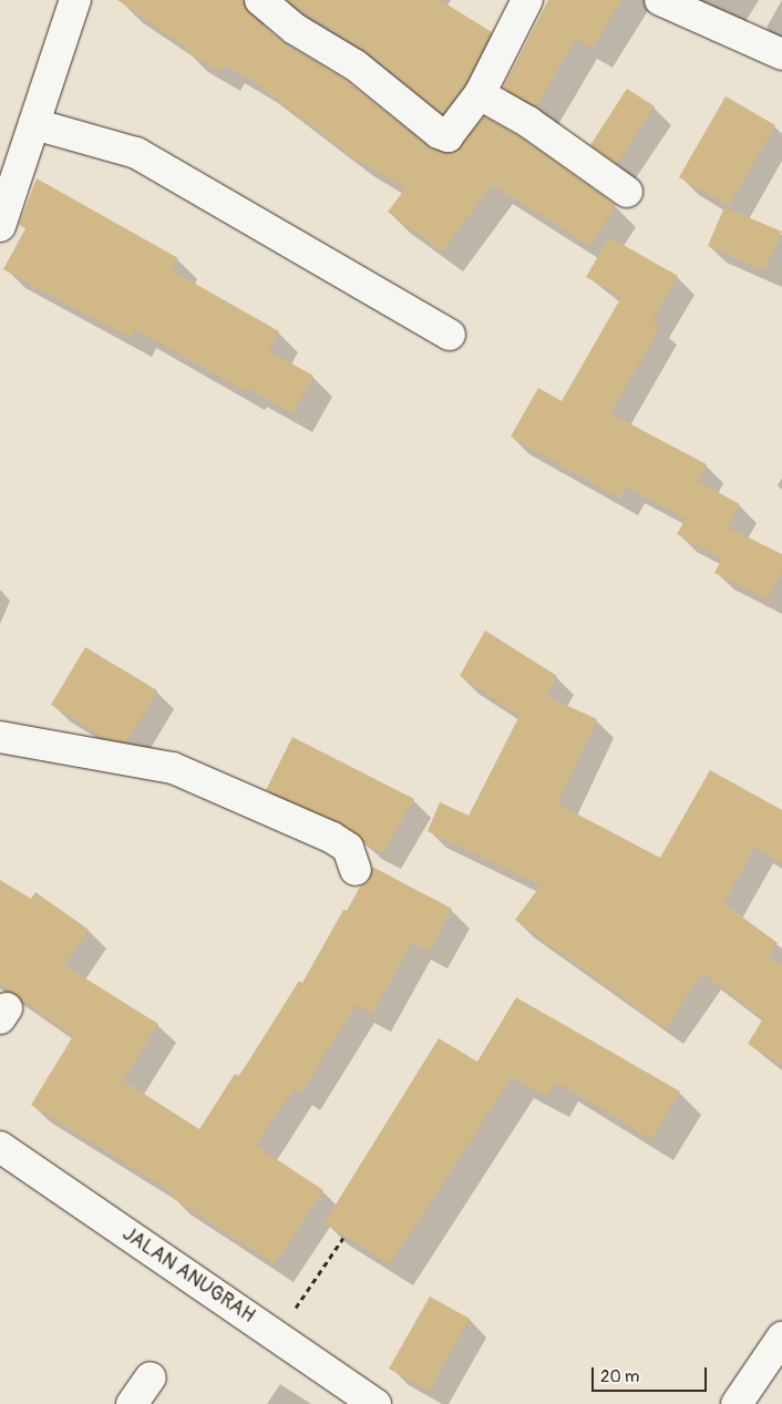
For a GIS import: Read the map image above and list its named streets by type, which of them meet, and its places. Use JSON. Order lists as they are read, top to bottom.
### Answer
{
  "streets": {
    "street": ["JALAN ANUGRAH"]
  },
  "scale_bar": "20 m"
}
